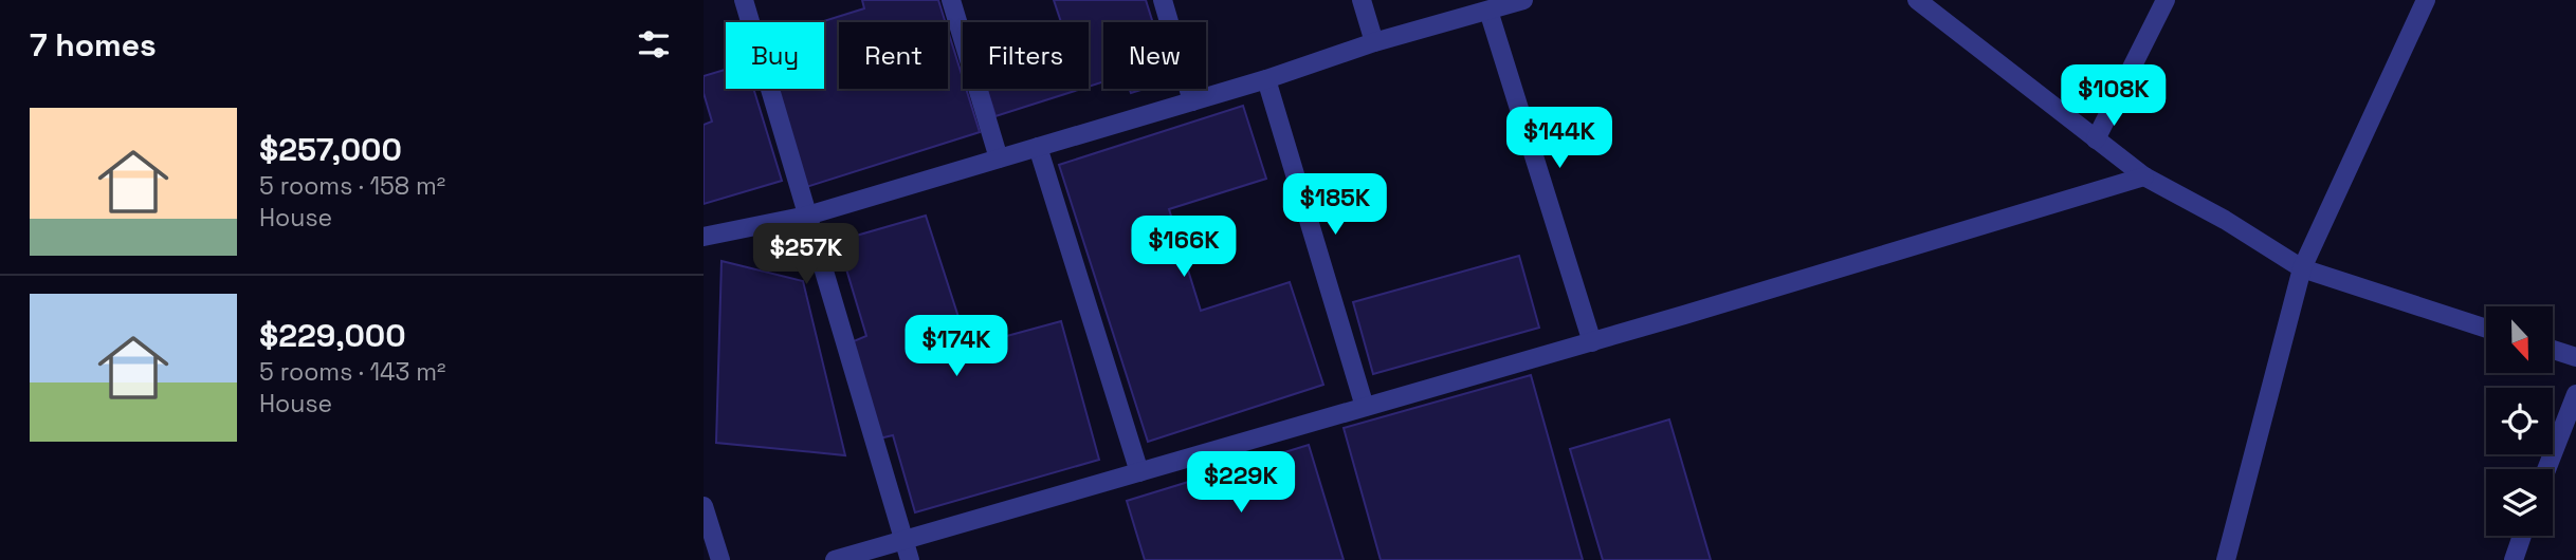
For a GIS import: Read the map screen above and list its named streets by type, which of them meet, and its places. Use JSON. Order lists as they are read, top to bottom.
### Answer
{
  "north": "bottom",
  "page": {
    "heading": "7 homes",
    "chip": [
      "Buy",
      "Rent",
      "Filters",
      "New"
    ],
    "price": [
      "$108K",
      "$144K",
      "$185K",
      "$166K",
      "$257K",
      "$174K",
      "$229K"
    ],
    "list": [
      {
        "name": "$257,000",
        "note": "5 rooms · 158 m² · House"
      },
      {
        "name": "$229,000",
        "note": "5 rooms · 143 m² · House"
      }
    ]
  }
}
